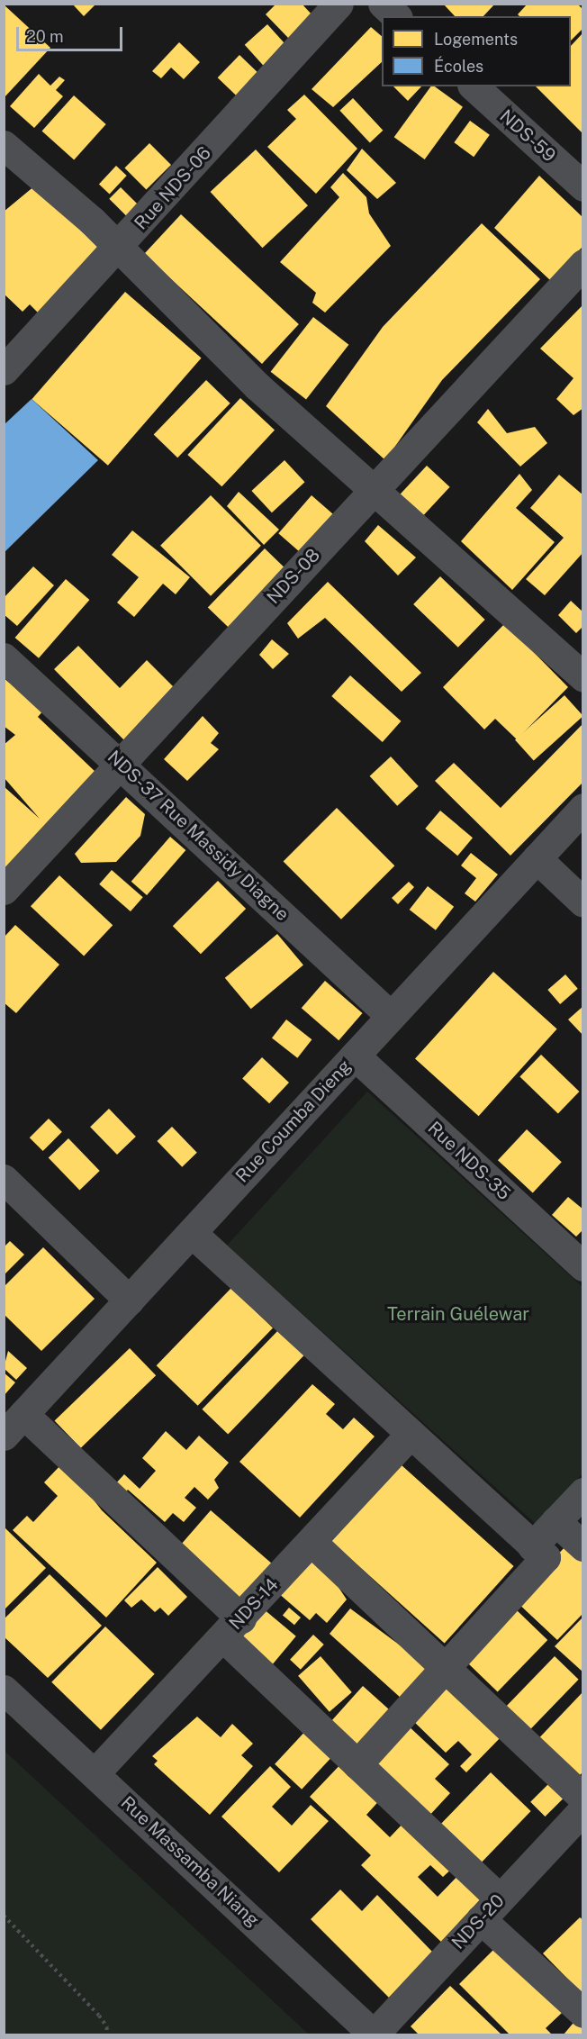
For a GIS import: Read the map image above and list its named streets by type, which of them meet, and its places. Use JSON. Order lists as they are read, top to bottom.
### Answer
{
  "streets": {
    "street": [
      "NDS-59",
      "Rue NDS-06",
      "NDS-08",
      "NDS-37 Rue Massidy Diagne",
      "Rue Coumba Dieng",
      "Rue NDS-35",
      "NDS-14",
      "Rue Massamba Niang",
      "NDS-20"
    ]
  },
  "crossings": [
    ["NDS-08", "NDS-37 Rue Massidy Diagne"],
    ["NDS-37 Rue Massidy Diagne", "Rue Coumba Dieng"],
    ["Rue Coumba Dieng", "Rue NDS-35"],
    ["NDS-14", "Rue Massamba Niang"],
    ["Rue Massamba Niang", "NDS-20"]
  ],
  "parks": ["Terrain Guélewar"],
  "legend": ["Logements", "Écoles"],
  "scale_bar": "20 m"
}
